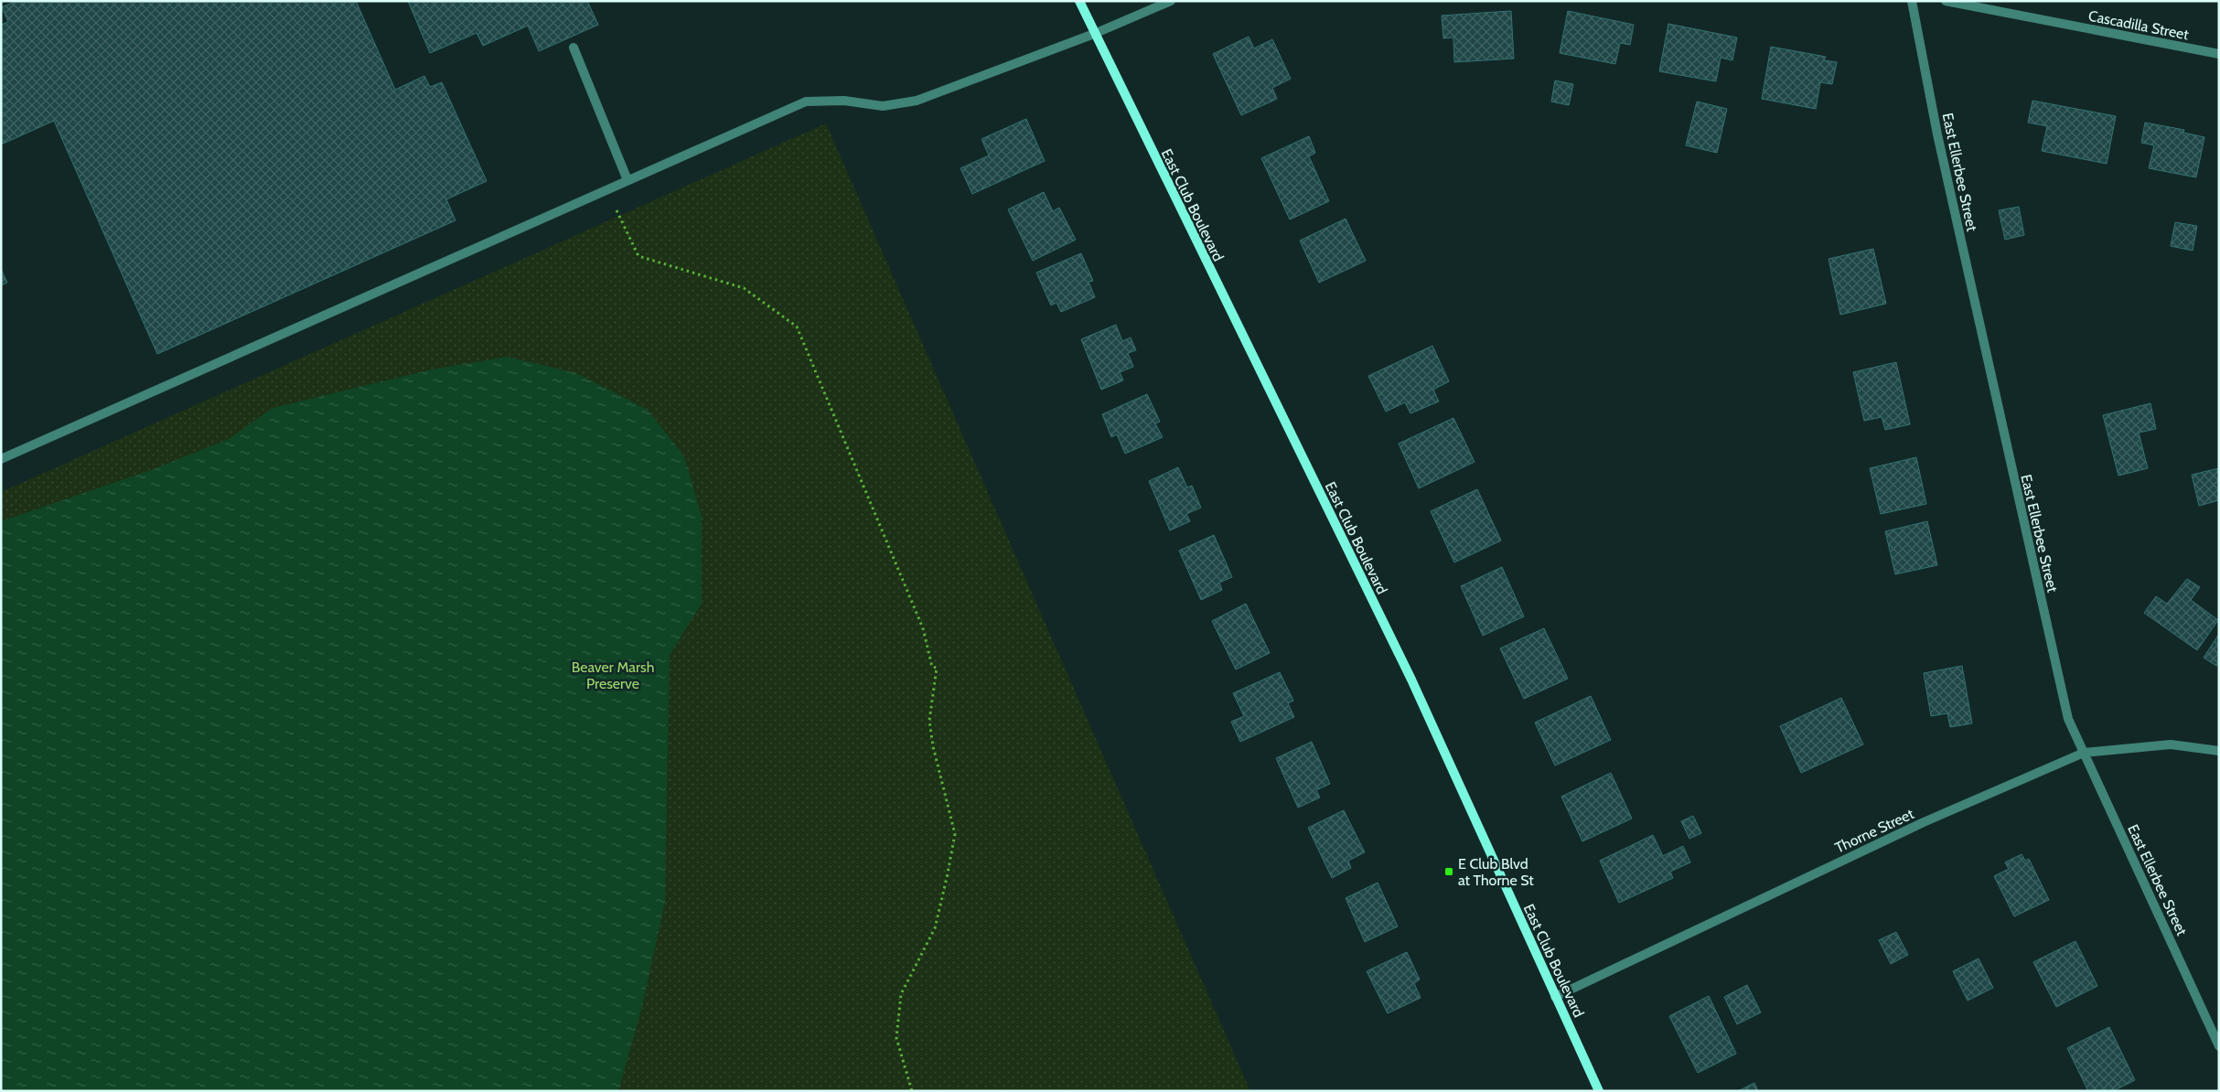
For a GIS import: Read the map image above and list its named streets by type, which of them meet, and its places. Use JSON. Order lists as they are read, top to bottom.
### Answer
{
  "streets": {
    "street": [
      "Cascadilla Street",
      "East Ellerbee Street",
      "East Club Boulevard",
      "Thorne Street"
    ]
  },
  "crossings": [
    ["East Ellerbee Street", "Thorne Street"],
    ["East Club Boulevard", "Thorne Street"]
  ],
  "parks": ["Beaver Marsh Preserve"],
  "places": {
    "transit": ["E Club Blvd at Thorne St"]
  }
}
